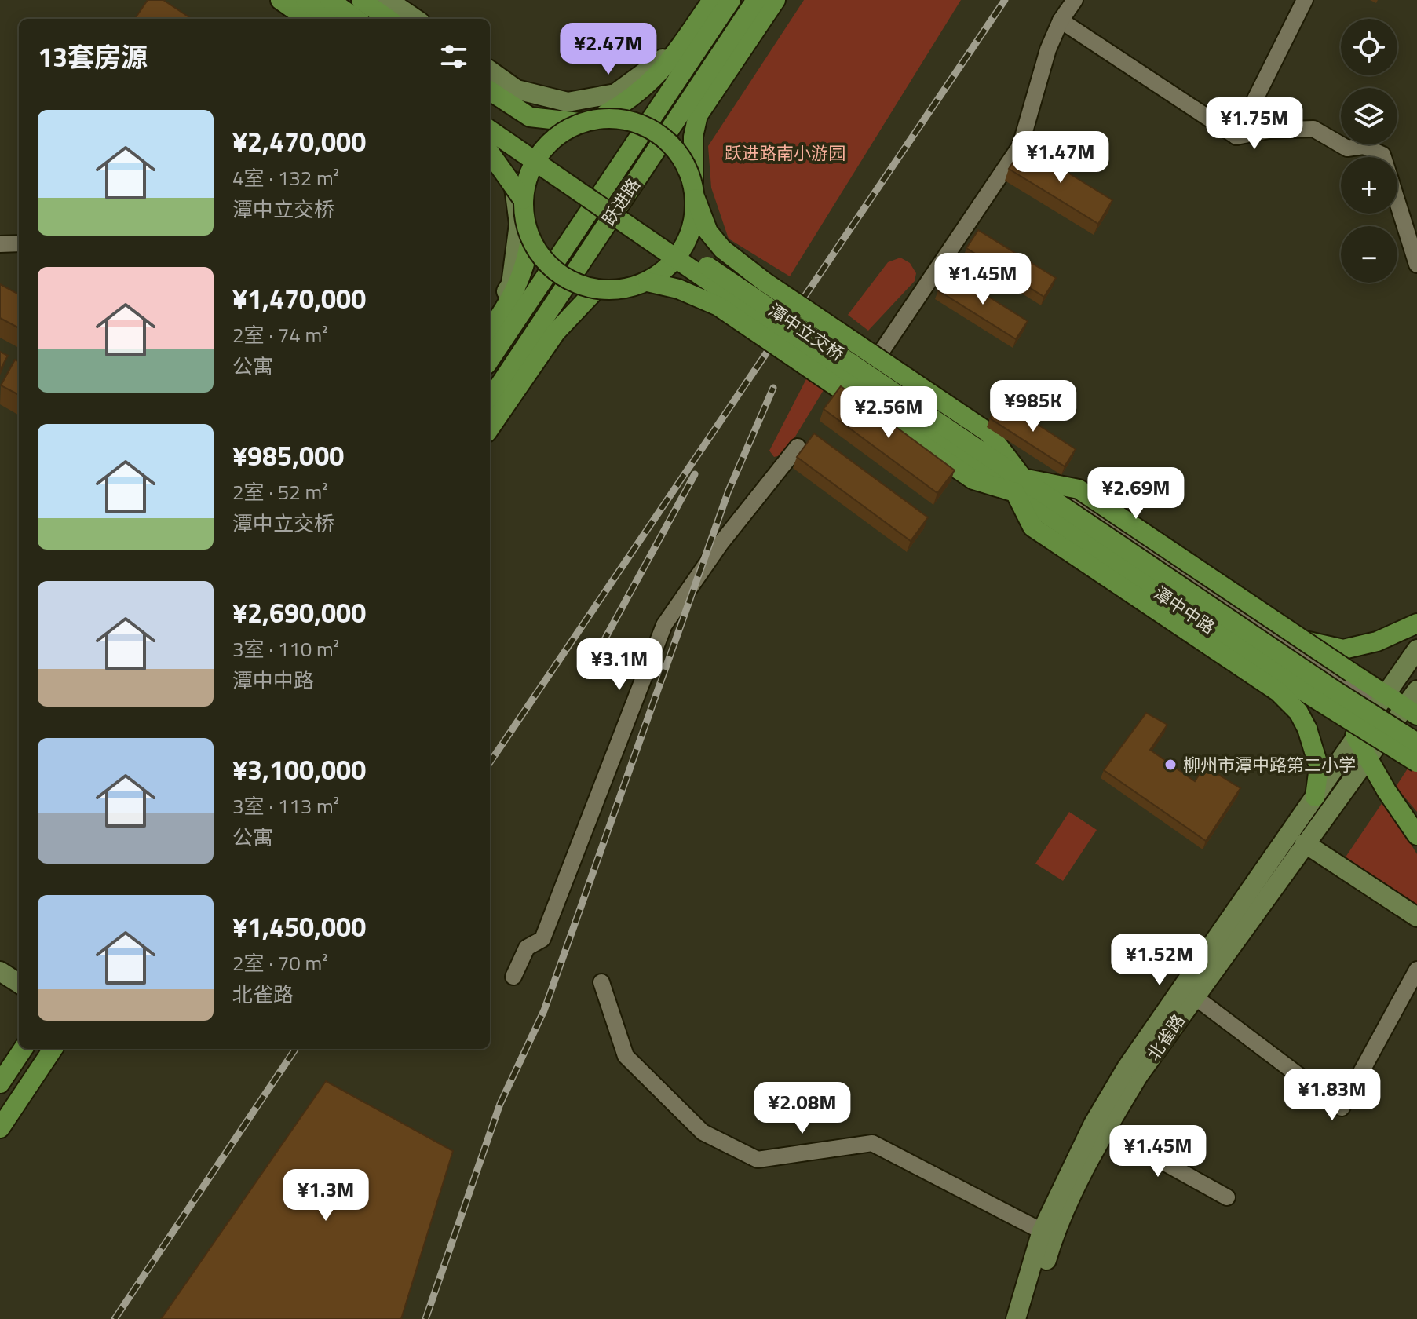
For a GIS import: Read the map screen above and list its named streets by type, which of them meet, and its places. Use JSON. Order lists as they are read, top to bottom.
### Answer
{
  "streets": {
    "main road": ["跃进路", "潭中立交桥", "潭中中路"],
    "street": ["北雀路"]
  },
  "crossings": [
    ["潭中立交桥", "潭中中路"]
  ],
  "parks": ["跃进路南小游园"],
  "places": ["柳州市潭中路第二小学"],
  "page": {
    "map_buttons": ["+", "−"],
    "heading": "13套房源",
    "price": [
      "¥2.47M",
      "¥1.75M",
      "¥1.47M",
      "¥1.45M",
      "¥985K",
      "¥2.56M",
      "¥2.69M",
      "¥3.1M",
      "¥1.52M",
      "¥1.83M",
      "¥2.08M",
      "¥1.45M",
      "¥1.3M"
    ],
    "list": [
      {
        "name": "¥2,470,000",
        "note": "4室 · 132 m² · 潭中立交桥"
      },
      {
        "name": "¥1,470,000",
        "note": "2室 · 74 m² · 公寓"
      },
      {
        "name": "¥985,000",
        "note": "2室 · 52 m² · 潭中立交桥"
      },
      {
        "name": "¥2,690,000",
        "note": "3室 · 110 m² · 潭中中路"
      },
      {
        "name": "¥3,100,000",
        "note": "3室 · 113 m² · 公寓"
      },
      {
        "name": "¥1,450,000",
        "note": "2室 · 70 m² · 北雀路"
      }
    ]
  }
}
